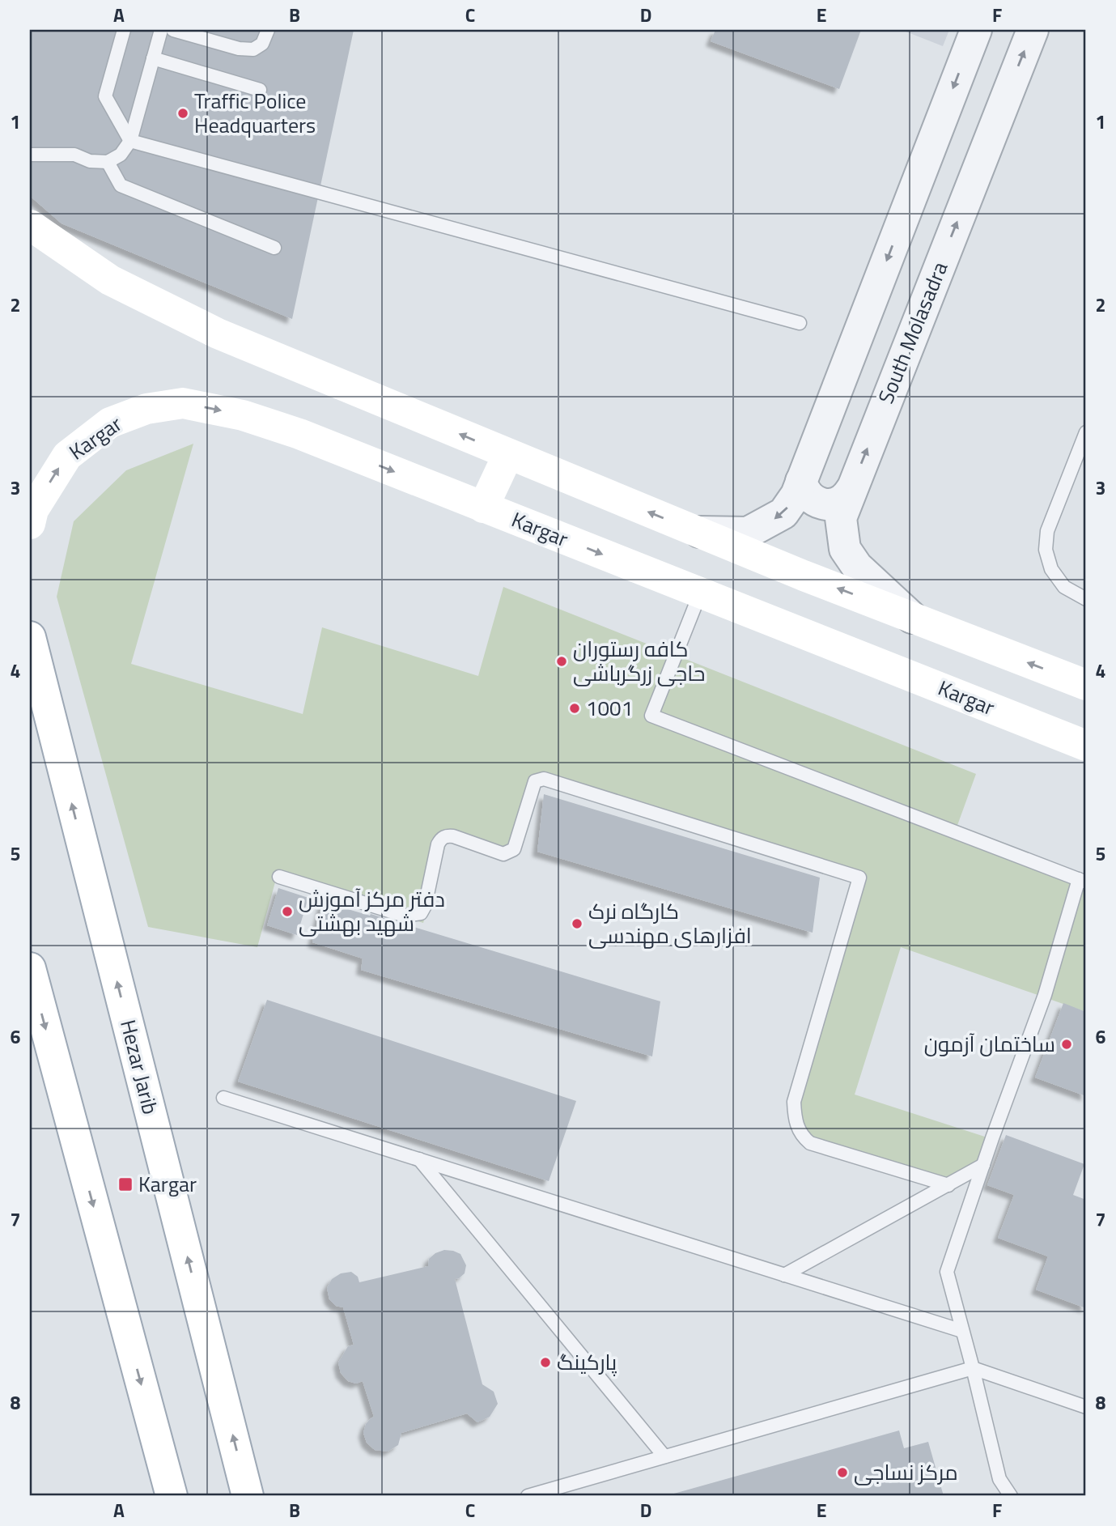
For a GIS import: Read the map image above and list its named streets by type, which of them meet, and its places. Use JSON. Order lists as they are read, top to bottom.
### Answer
{
  "streets": {
    "main road": ["Kargar", "Hezar Jarib"],
    "street": ["South Molasadra"]
  },
  "places": {
    "other": [
      "Traffic Police Headquarters",
      "کافه رستوران حاجی زرگرباشی",
      "1001",
      "دفتر مرکز آموزش شهید بهشتی",
      "کارگاه نرک افزارهای مهندسی",
      "ساختمان آزمون",
      "پارکینگ",
      "مرکز نساجی"
    ],
    "transit": ["Kargar"]
  },
  "grid": {
    "columns": [
      "A",
      "B",
      "C",
      "D",
      "E",
      "F"
    ],
    "rows": [
      "1",
      "2",
      "3",
      "4",
      "5",
      "6",
      "7",
      "8"
    ]
  }
}
